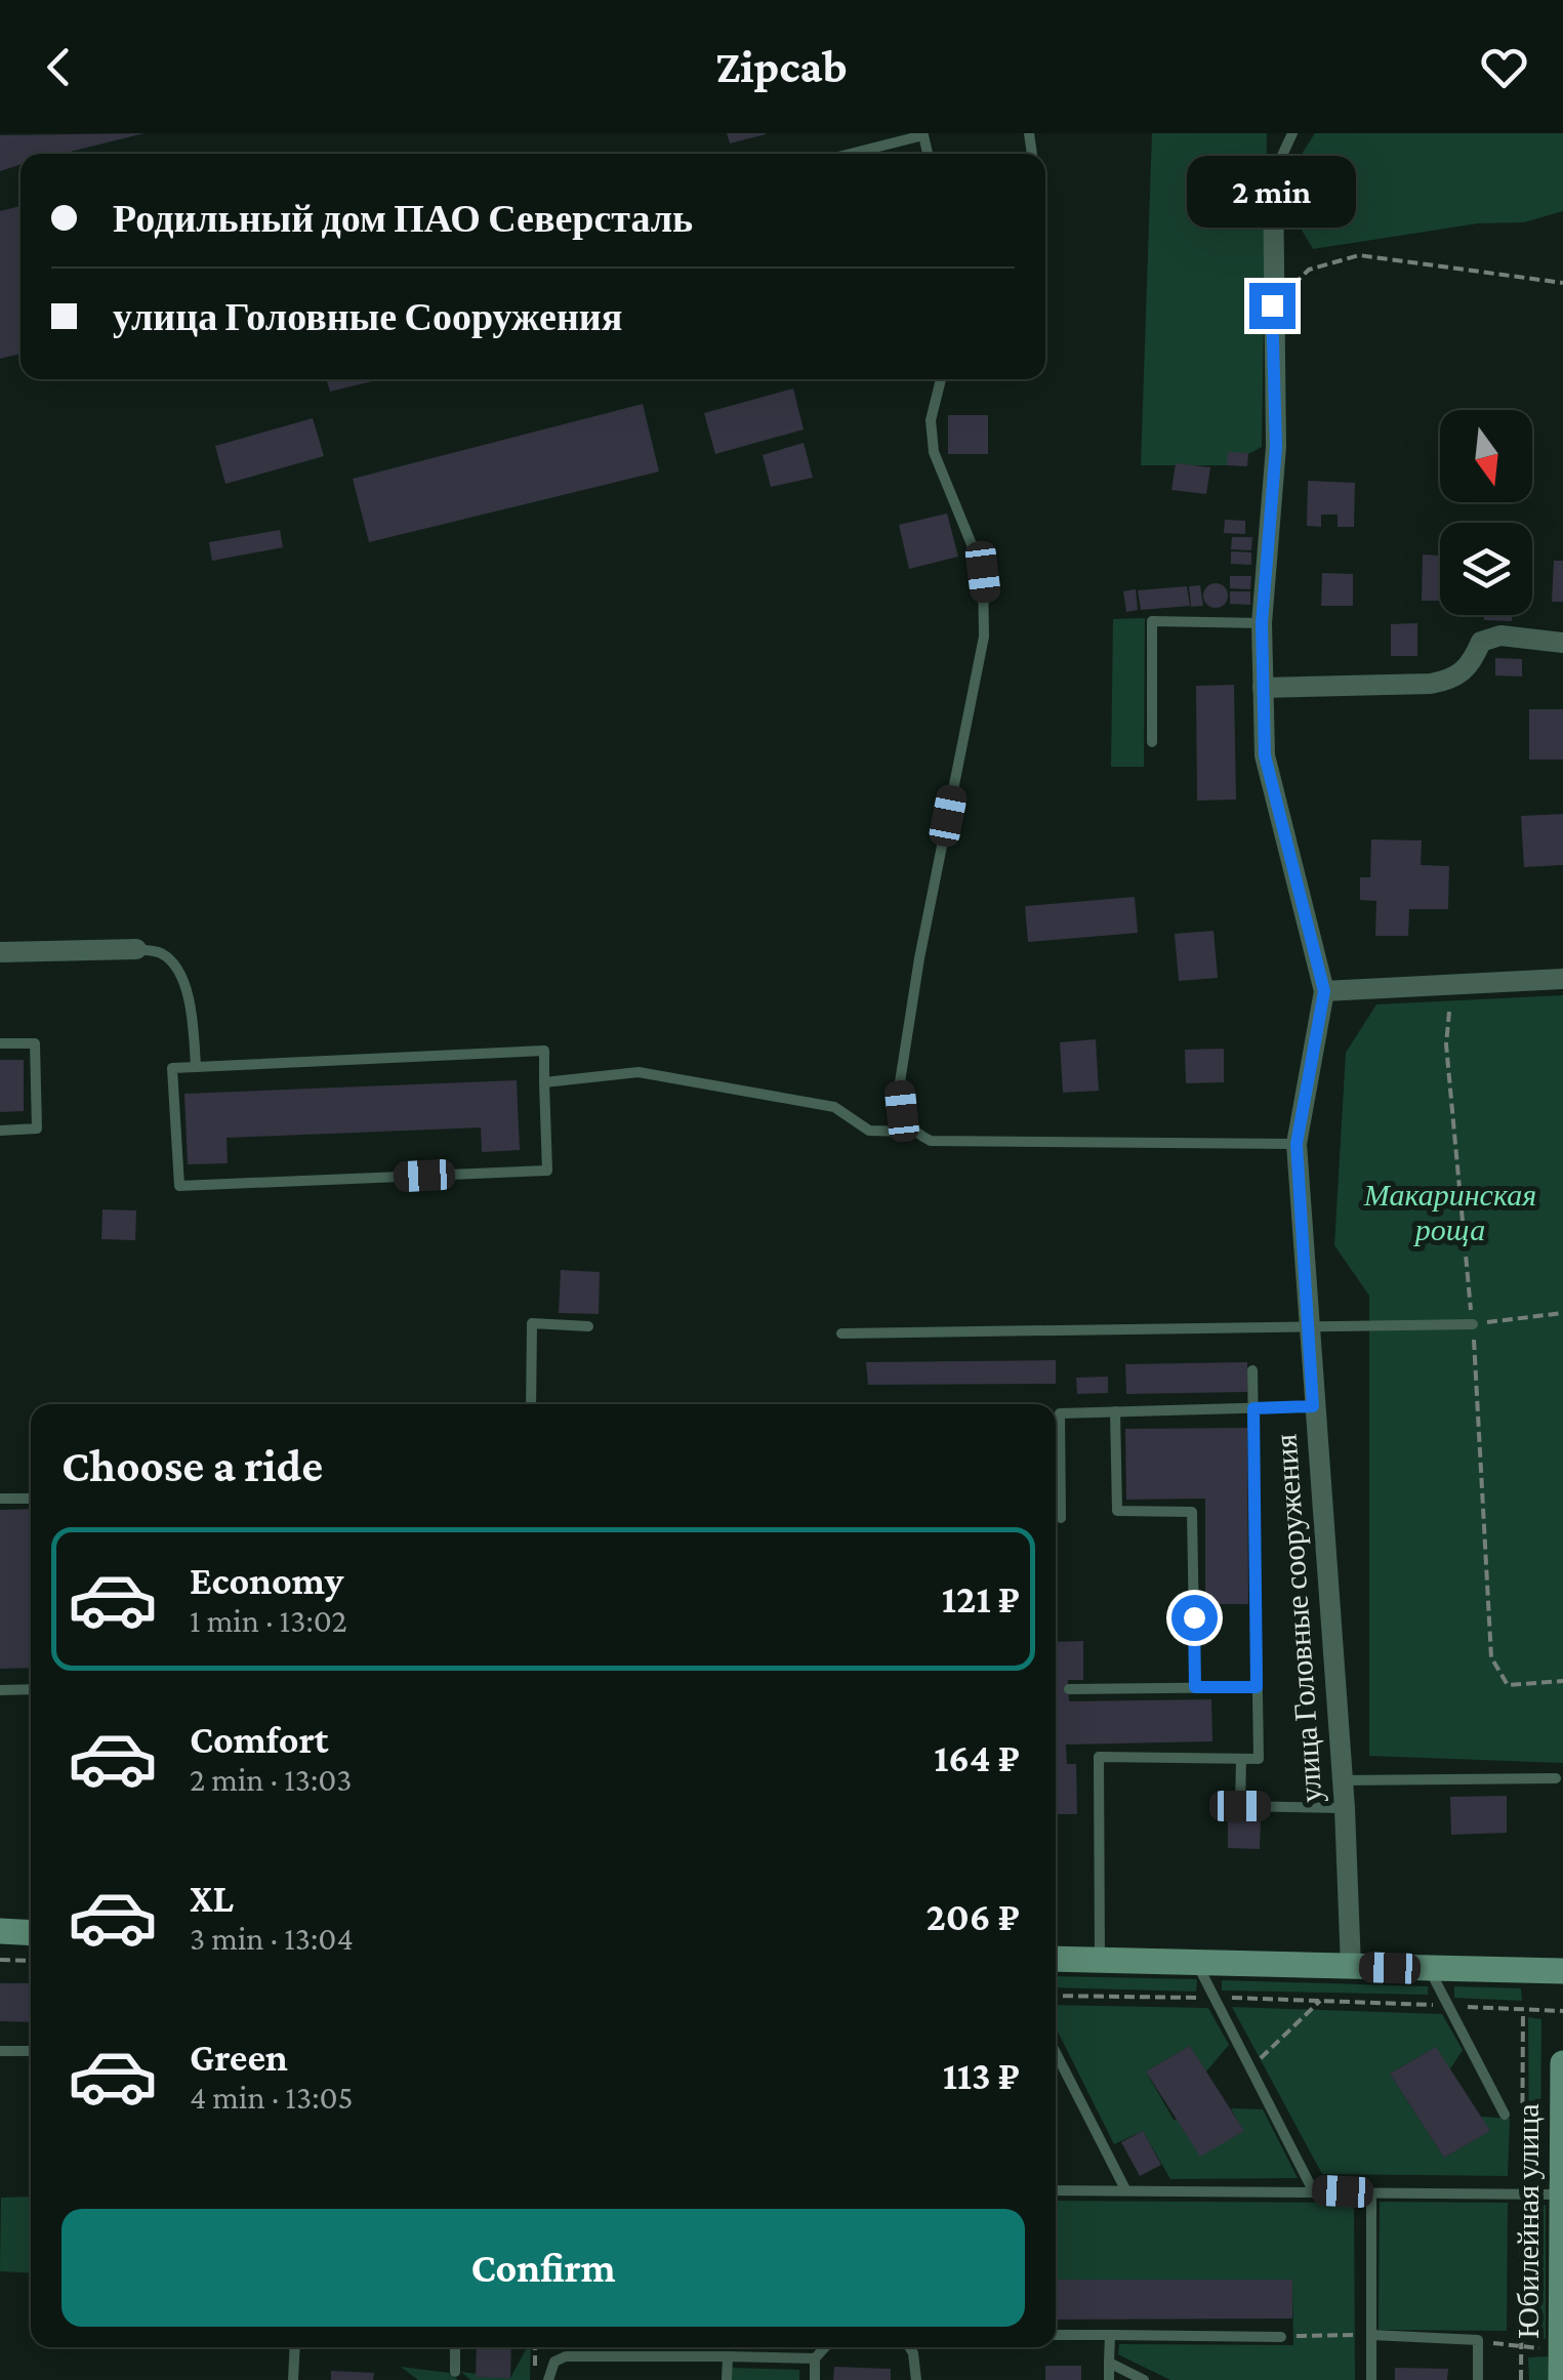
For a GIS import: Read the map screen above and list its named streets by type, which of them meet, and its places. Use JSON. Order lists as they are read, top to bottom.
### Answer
{
  "streets": {
    "main road": ["Юбилейная улица"],
    "street": ["улица Головные сооружения"]
  },
  "parks": ["Макаринская роща"],
  "north": "bottom",
  "page": {
    "header": "Zipcab",
    "banner": ["Родильный дом ПАО Северсталь", "улица Головные Сооружения"],
    "bubble": "2 min",
    "heading": "Choose a ride",
    "list": [
      {
        "name": "Economy",
        "note": "1 min · 13:02",
        "value": "121 ₽"
      },
      {
        "name": "Comfort",
        "note": "2 min · 13:03",
        "value": "164 ₽"
      },
      {
        "name": "XL",
        "note": "3 min · 13:04",
        "value": "206 ₽"
      },
      {
        "name": "Green",
        "note": "4 min · 13:05",
        "value": "113 ₽"
      }
    ],
    "buttons": "Confirm"
  }
}
